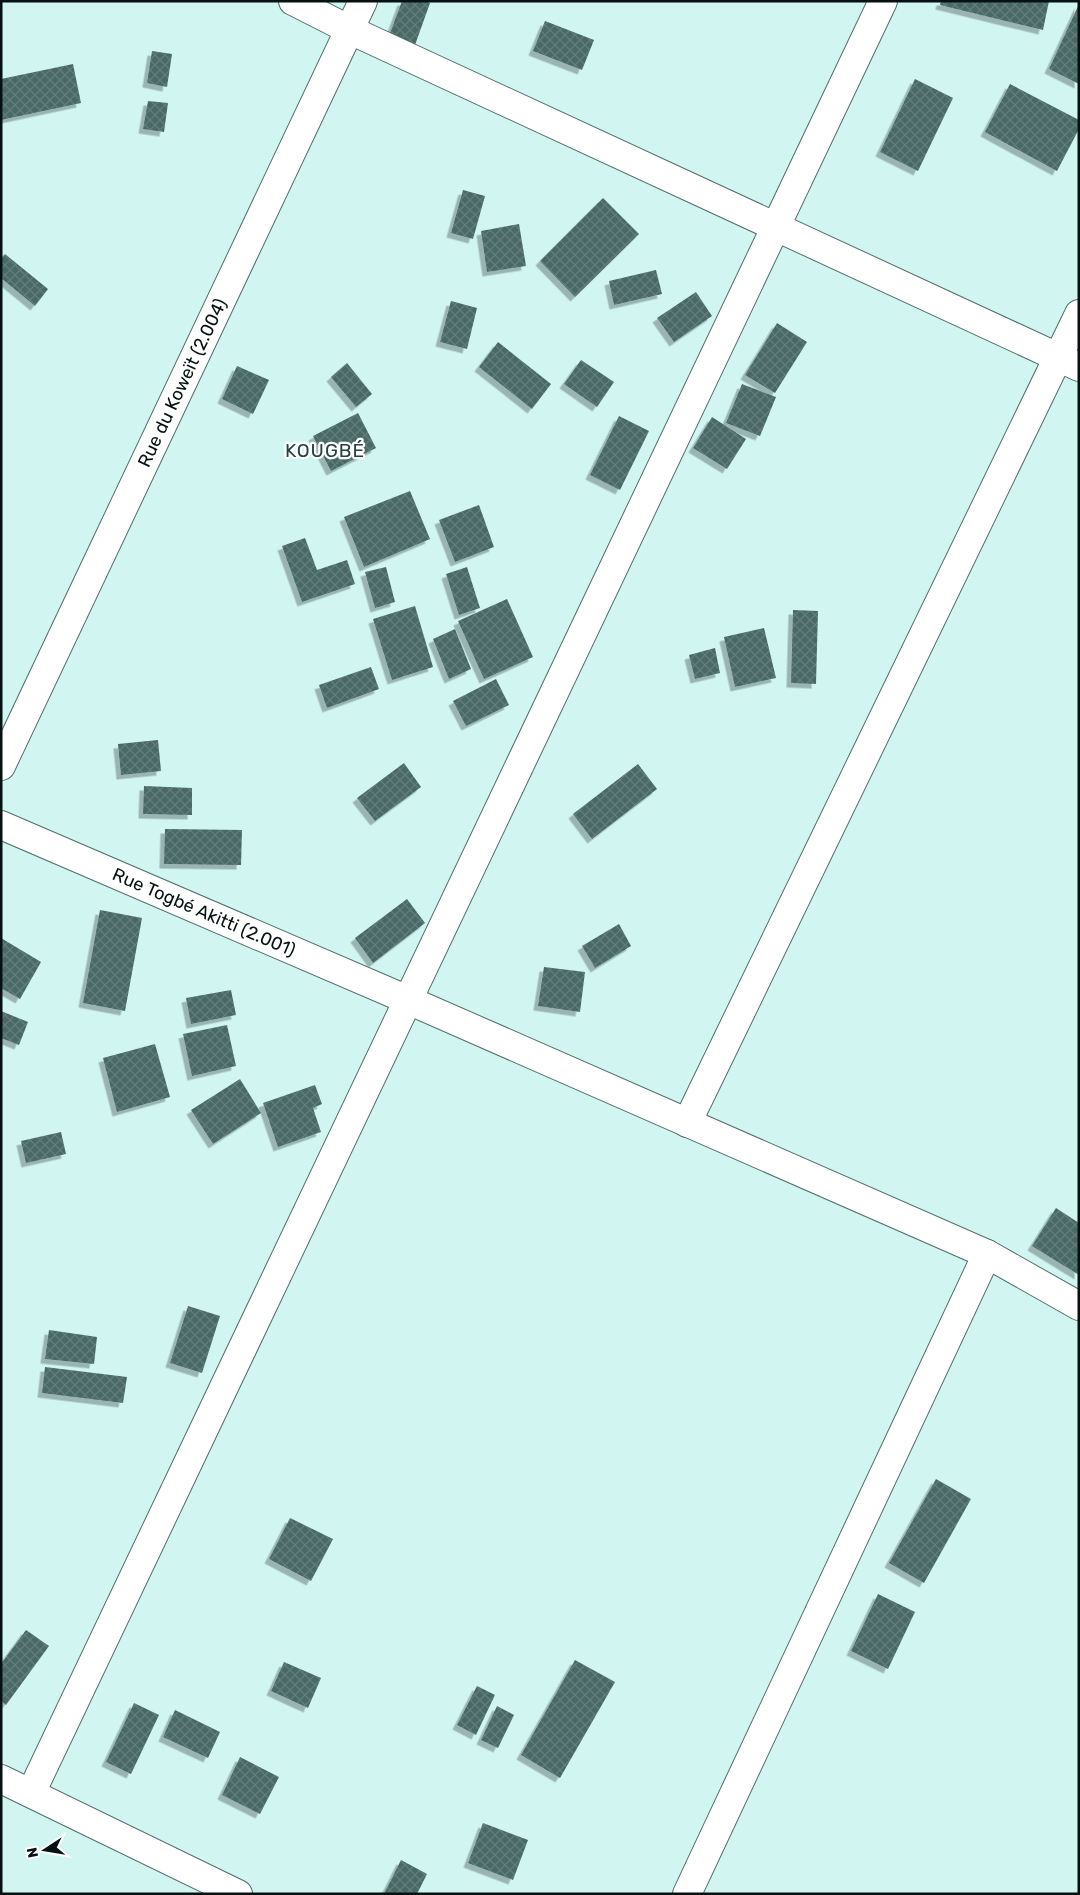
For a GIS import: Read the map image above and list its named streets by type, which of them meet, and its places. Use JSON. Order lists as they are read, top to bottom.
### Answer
{
  "streets": {
    "street": ["Rue du Koweït (2.004)", "Rue Togbé Akitti (2.001)"]
  },
  "districts": ["KOUGBÉ"],
  "north": "left"
}
